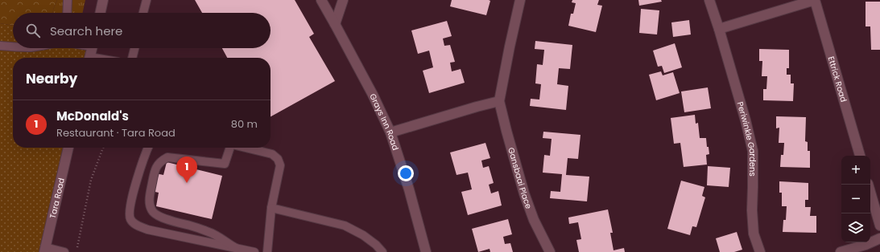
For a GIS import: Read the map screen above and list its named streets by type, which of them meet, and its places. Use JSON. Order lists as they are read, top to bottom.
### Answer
{
  "streets": {
    "street": [
      "Ettrick Road",
      "Grays Inn Road",
      "Periwinkle Gardens",
      "Gansbaai Place",
      "Tara Road"
    ]
  },
  "page": {
    "search": "Search here",
    "heading": "Nearby",
    "list": [
      {
        "mark": "1",
        "name": "McDonald's",
        "note": "Restaurant · Tara Road",
        "value": "80 m"
      }
    ],
    "map_buttons": ["+", "−"],
    "pins": "1"
  }
}
